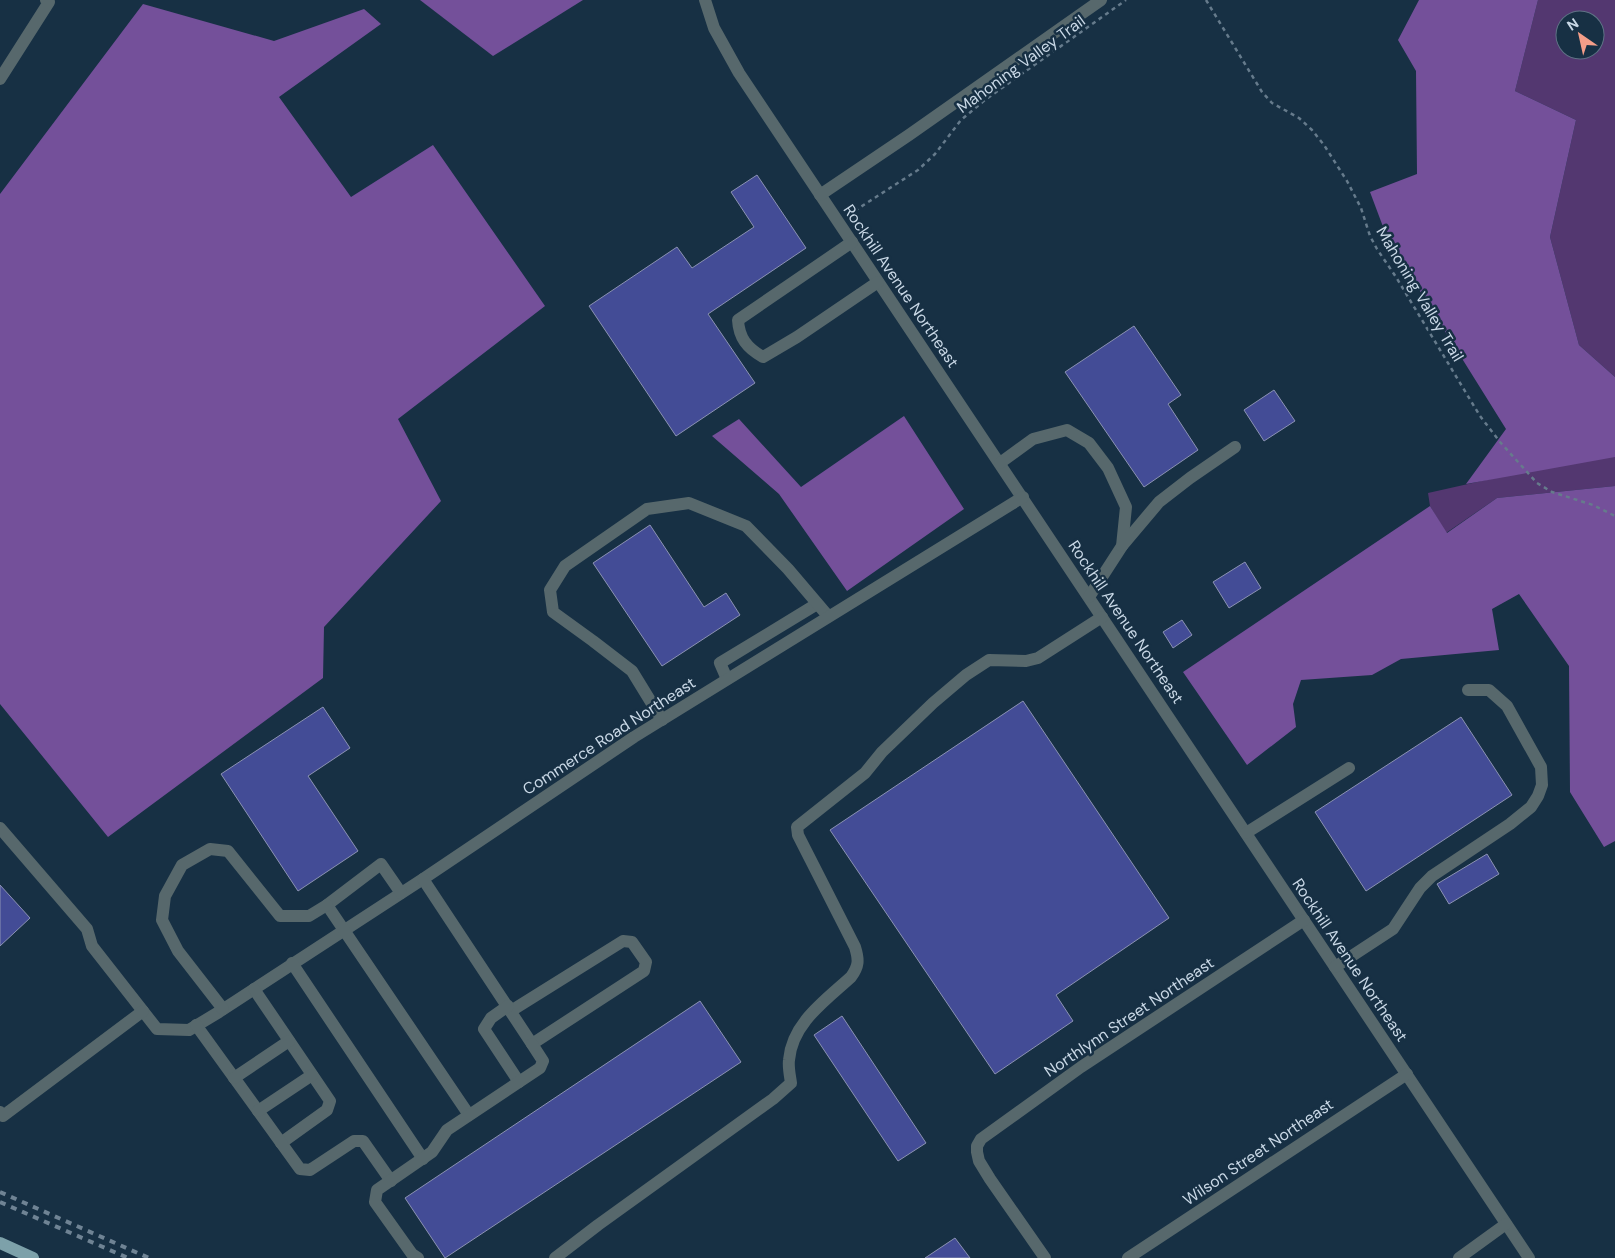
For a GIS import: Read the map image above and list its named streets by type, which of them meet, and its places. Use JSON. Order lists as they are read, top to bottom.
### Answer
{
  "streets": {
    "street": [
      "Rockhill Avenue Northeast",
      "Commerce Road Northeast",
      "Northlynn Street Northeast",
      "Wilson Street Northeast"
    ],
    "path": ["Mahoning Valley Trail"]
  },
  "crossings": [
    ["Mahoning Valley Trail", "Rockhill Avenue Northeast"],
    ["Rockhill Avenue Northeast", "Commerce Road Northeast"],
    ["Rockhill Avenue Northeast", "Northlynn Street Northeast"],
    ["Rockhill Avenue Northeast", "Wilson Street Northeast"]
  ],
  "north": "top left"
}
